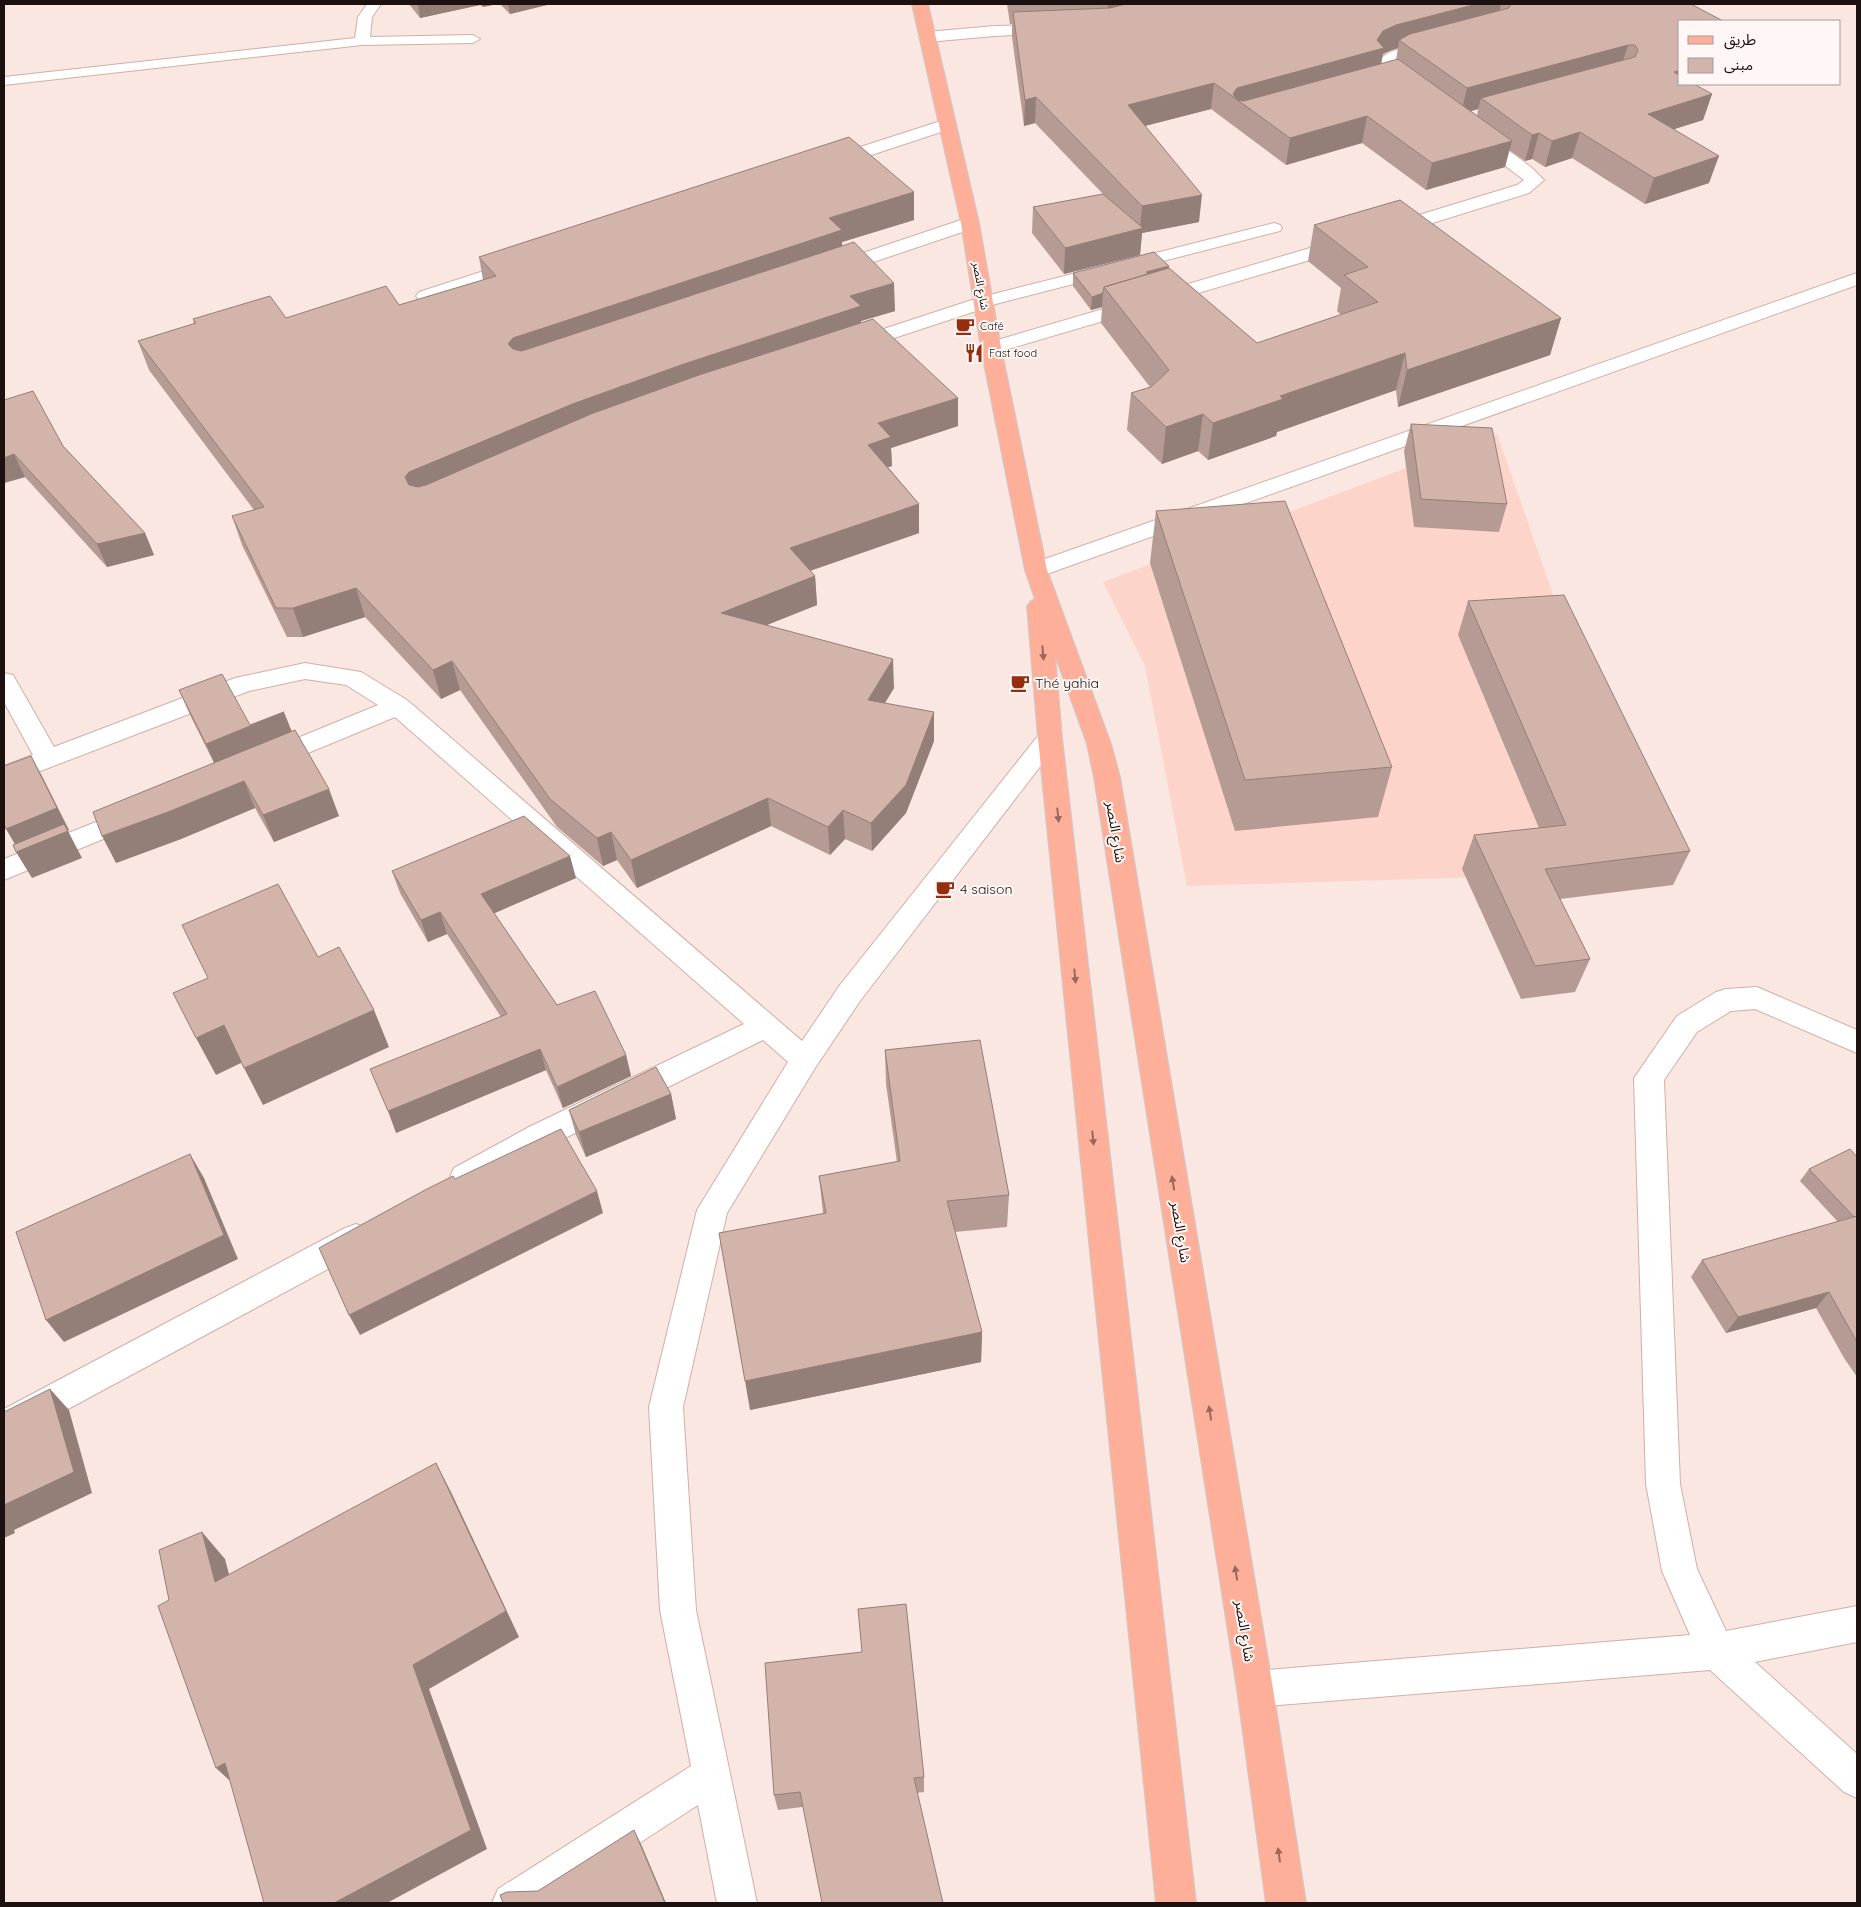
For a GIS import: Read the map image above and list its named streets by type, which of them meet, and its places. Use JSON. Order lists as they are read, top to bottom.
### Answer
{
  "streets": {
    "main road": ["شارع النصر"]
  },
  "places": {
    "cafe": ["Café", "Thé yahia", "4 saison"],
    "restaurant": ["Fast food"]
  },
  "legend": ["طريق", "مبنى"]
}
